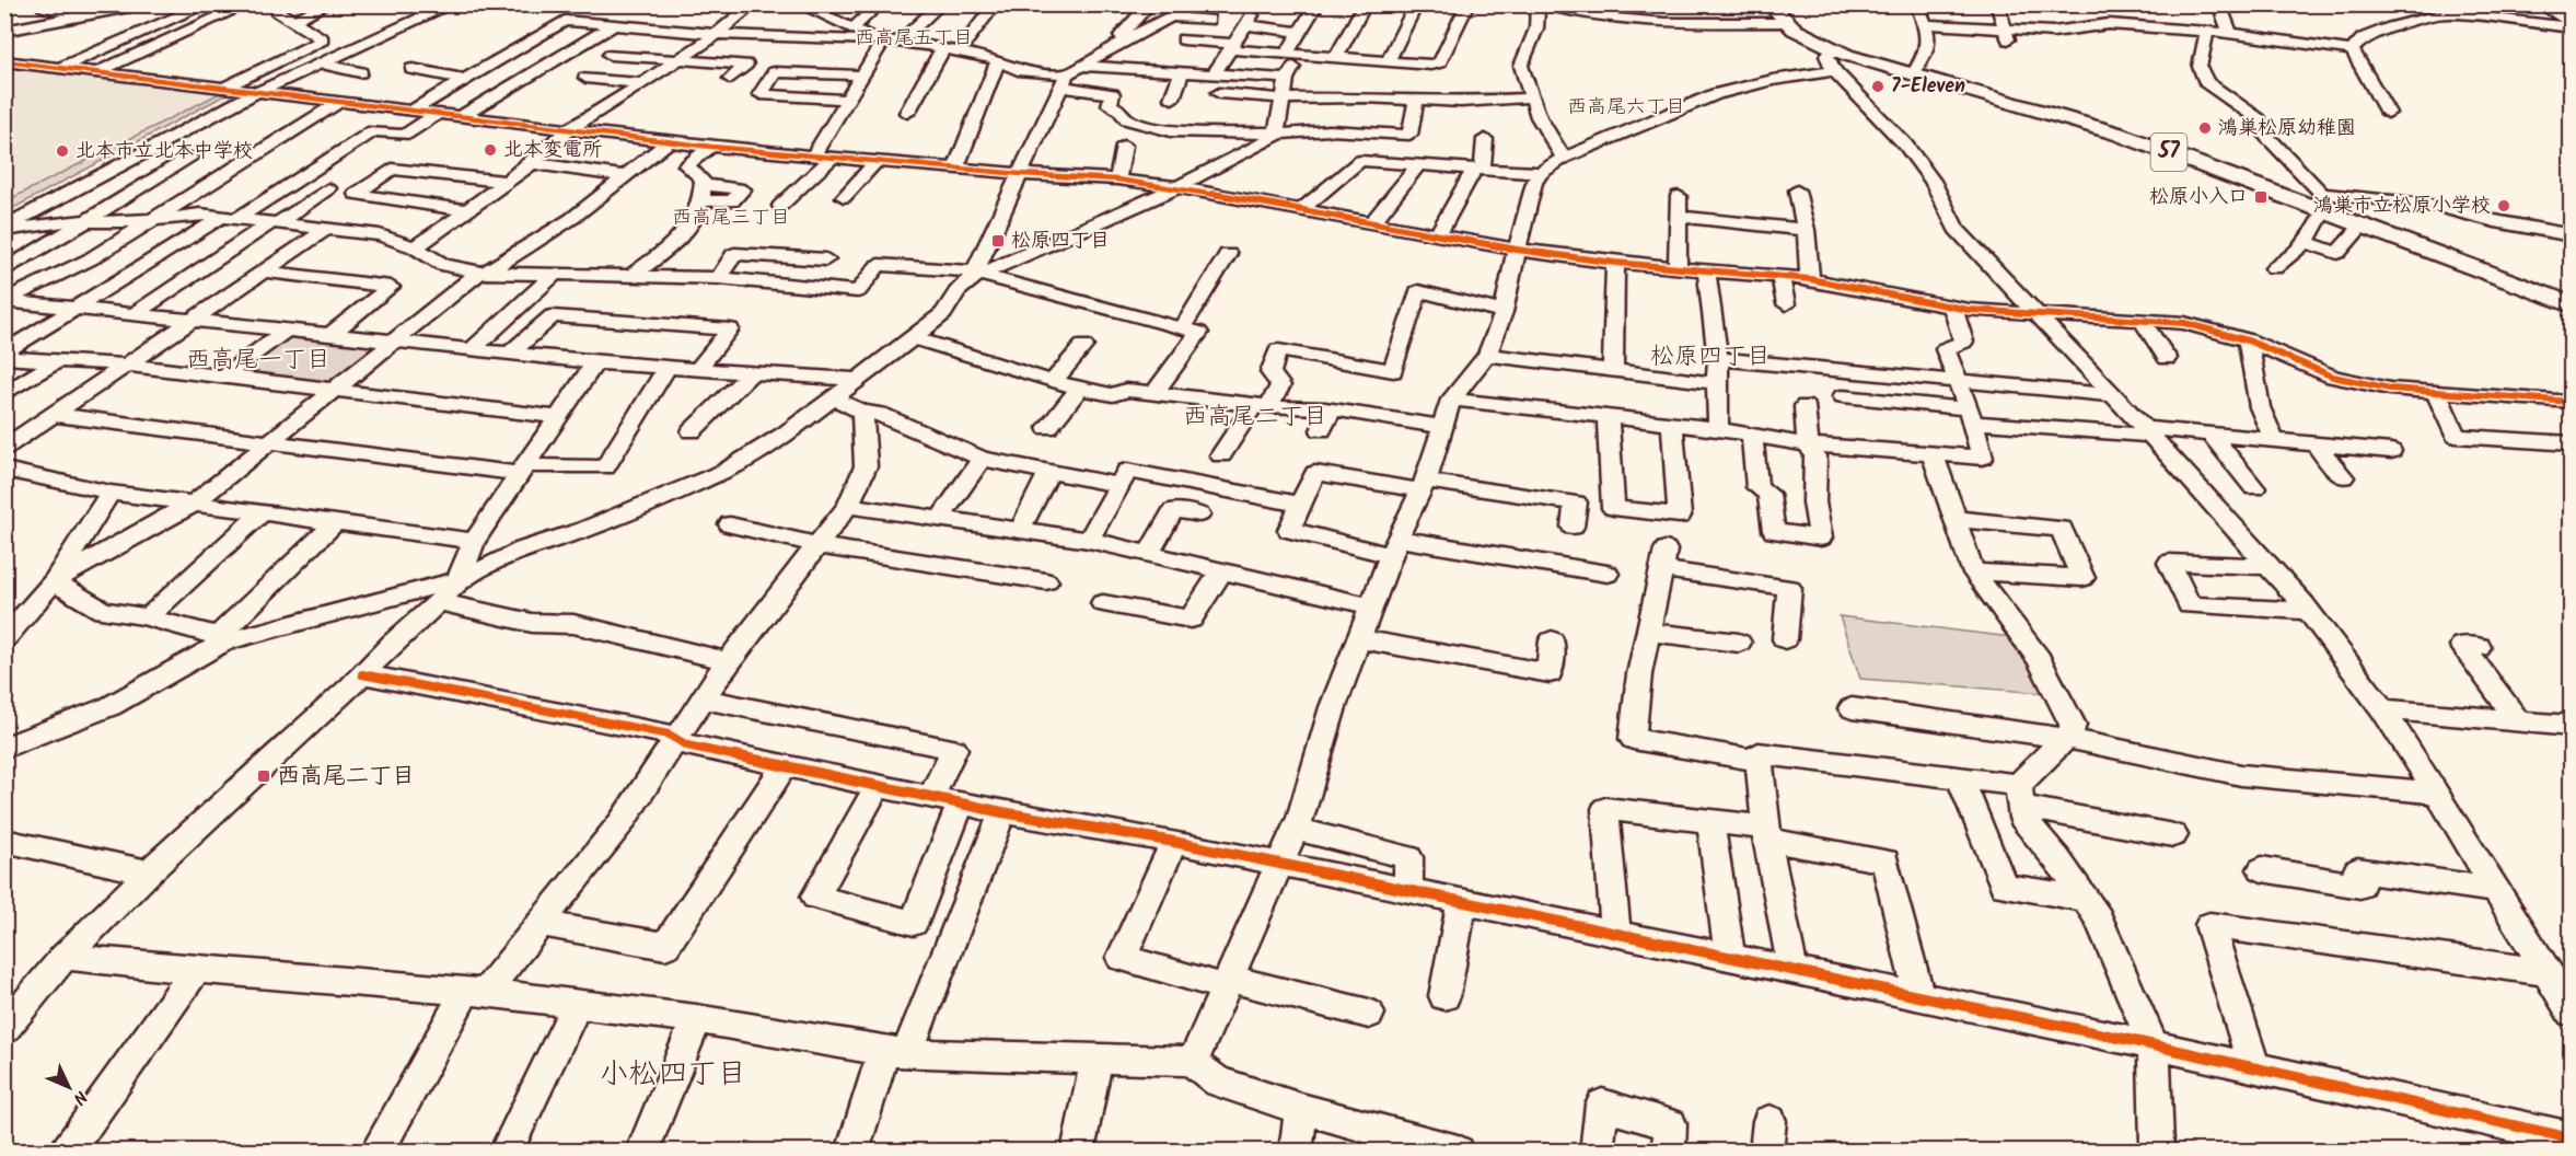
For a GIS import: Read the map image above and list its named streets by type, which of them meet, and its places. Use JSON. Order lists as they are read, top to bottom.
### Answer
{
  "streets": {
    "main road": ["57"]
  },
  "districts": [
    "西高尾五丁目",
    "西高尾六丁目",
    "西高尾三丁目",
    "松原四丁目",
    "西高尾一丁目",
    "西高尾二丁目",
    "小松四丁目"
  ],
  "places": {
    "other": [
      "7-Eleven",
      "鴻巣松原幼稚園",
      "北本変電所",
      "北本市立北本中学校",
      "鴻巣市立松原小学校"
    ],
    "transit": ["松原小入口", "松原四丁目", "西高尾二丁目"]
  },
  "north": "bottom right"
}
